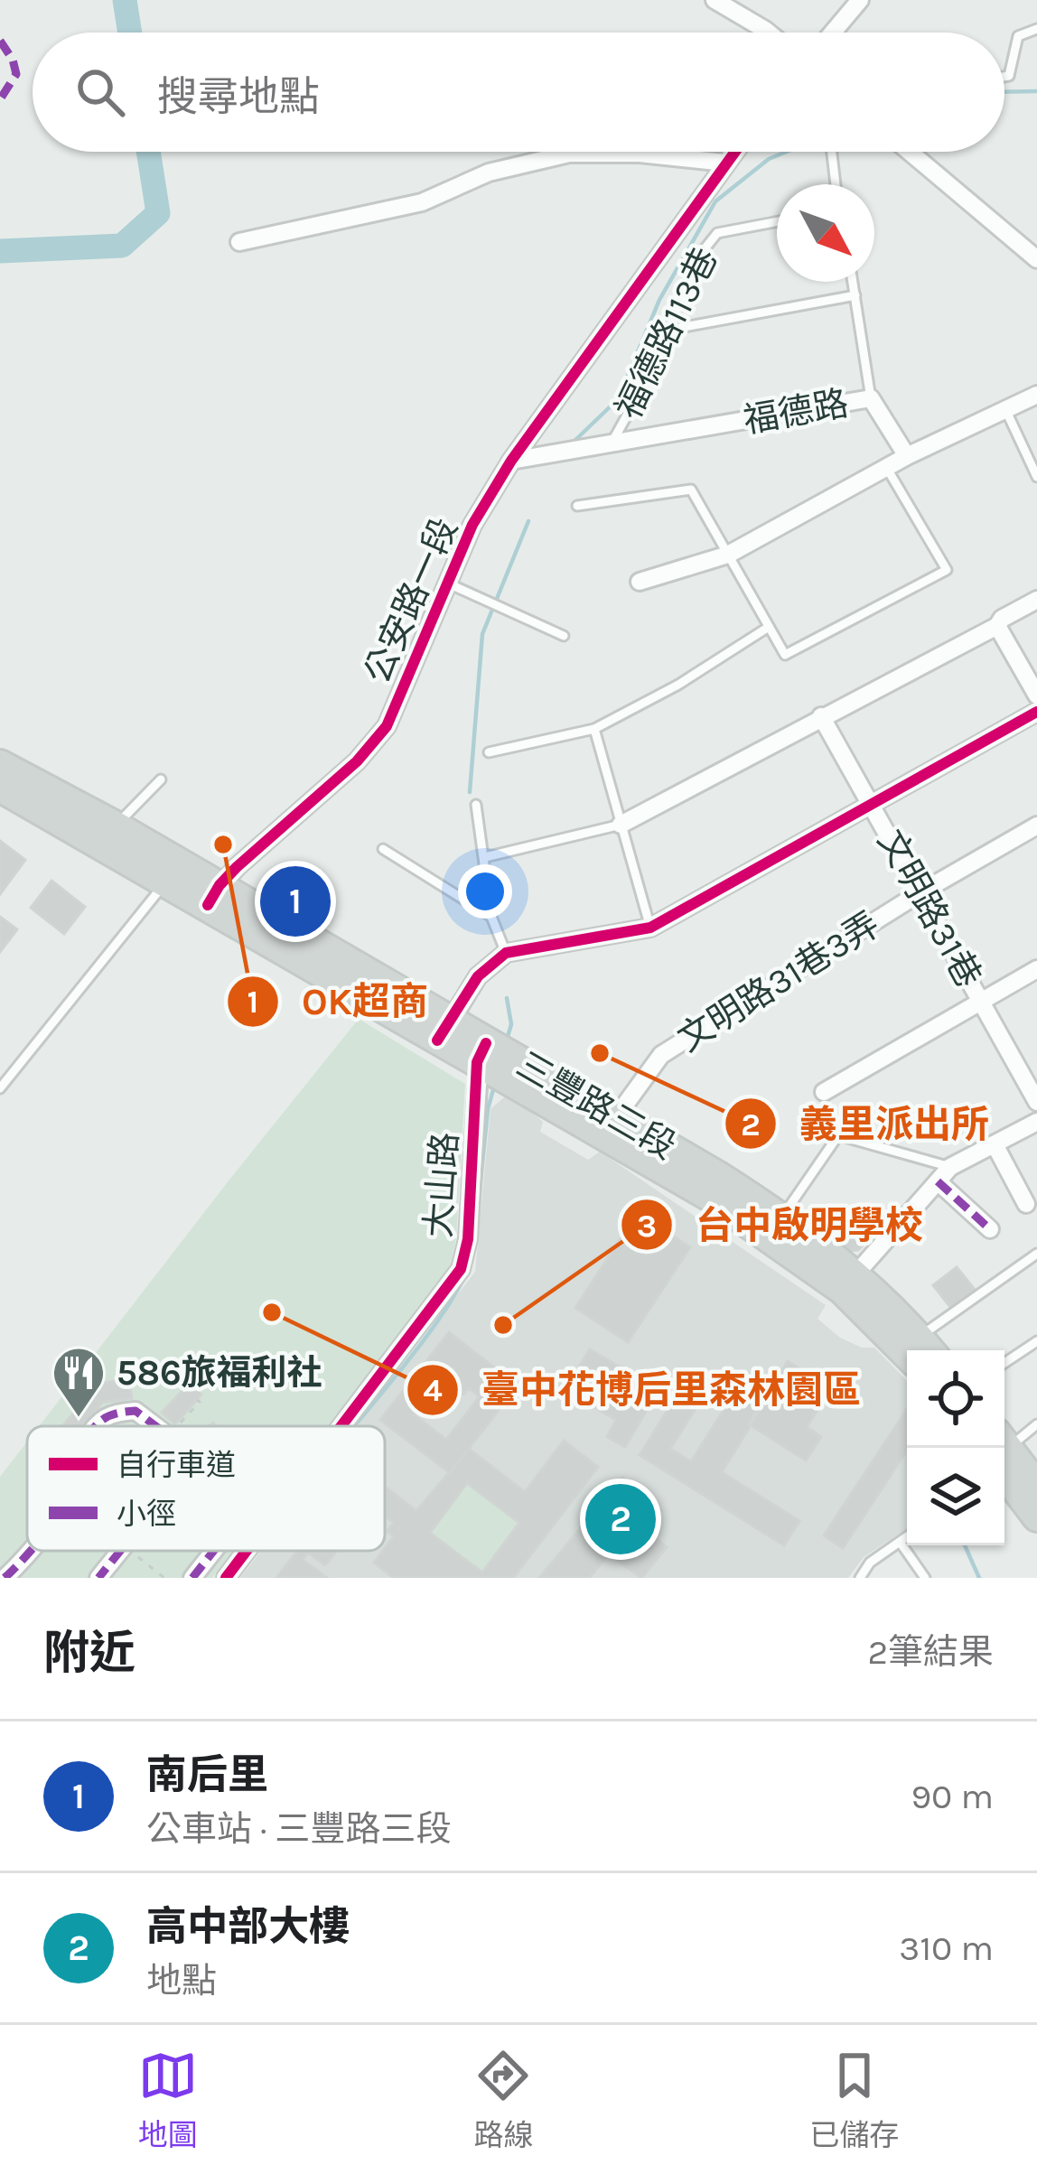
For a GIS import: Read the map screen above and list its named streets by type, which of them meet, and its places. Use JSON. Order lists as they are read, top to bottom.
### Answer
{
  "streets": {
    "main road": ["三豐路三段"],
    "street": [
      "福德路",
      "公安路一段",
      "文明路31巷",
      "文明路31巷3弄",
      "大山路"
    ],
    "lane": ["福德路113巷"]
  },
  "crossings": [
    ["福德路113巷", "福德路"],
    ["福德路", "公安路一段"],
    ["公安路一段", "三豐路三段"],
    ["文明路31巷", "文明路31巷3弄"],
    ["文明路31巷3弄", "三豐路三段"],
    ["三豐路三段", "大山路"]
  ],
  "places": {
    "other": [
      "OK超商",
      "義里派出所",
      "臺中花博后里森林園區",
      "台中啟明學校"
    ],
    "restaurant": ["586旅福利社"]
  },
  "legend": ["自行車道", "小徑"],
  "north": "bottom right",
  "page": {
    "search": "搜尋地點",
    "pins": ["1", "2"],
    "heading": ["附近", "2筆結果"],
    "list": [
      {
        "mark": "1",
        "name": "南后里",
        "note": "公車站 · 三豐路三段",
        "value": "90 m"
      },
      {
        "mark": "2",
        "name": "高中部大樓",
        "note": "地點",
        "value": "310 m"
      }
    ],
    "nav": ["地圖", "路線", "已儲存"]
  }
}
